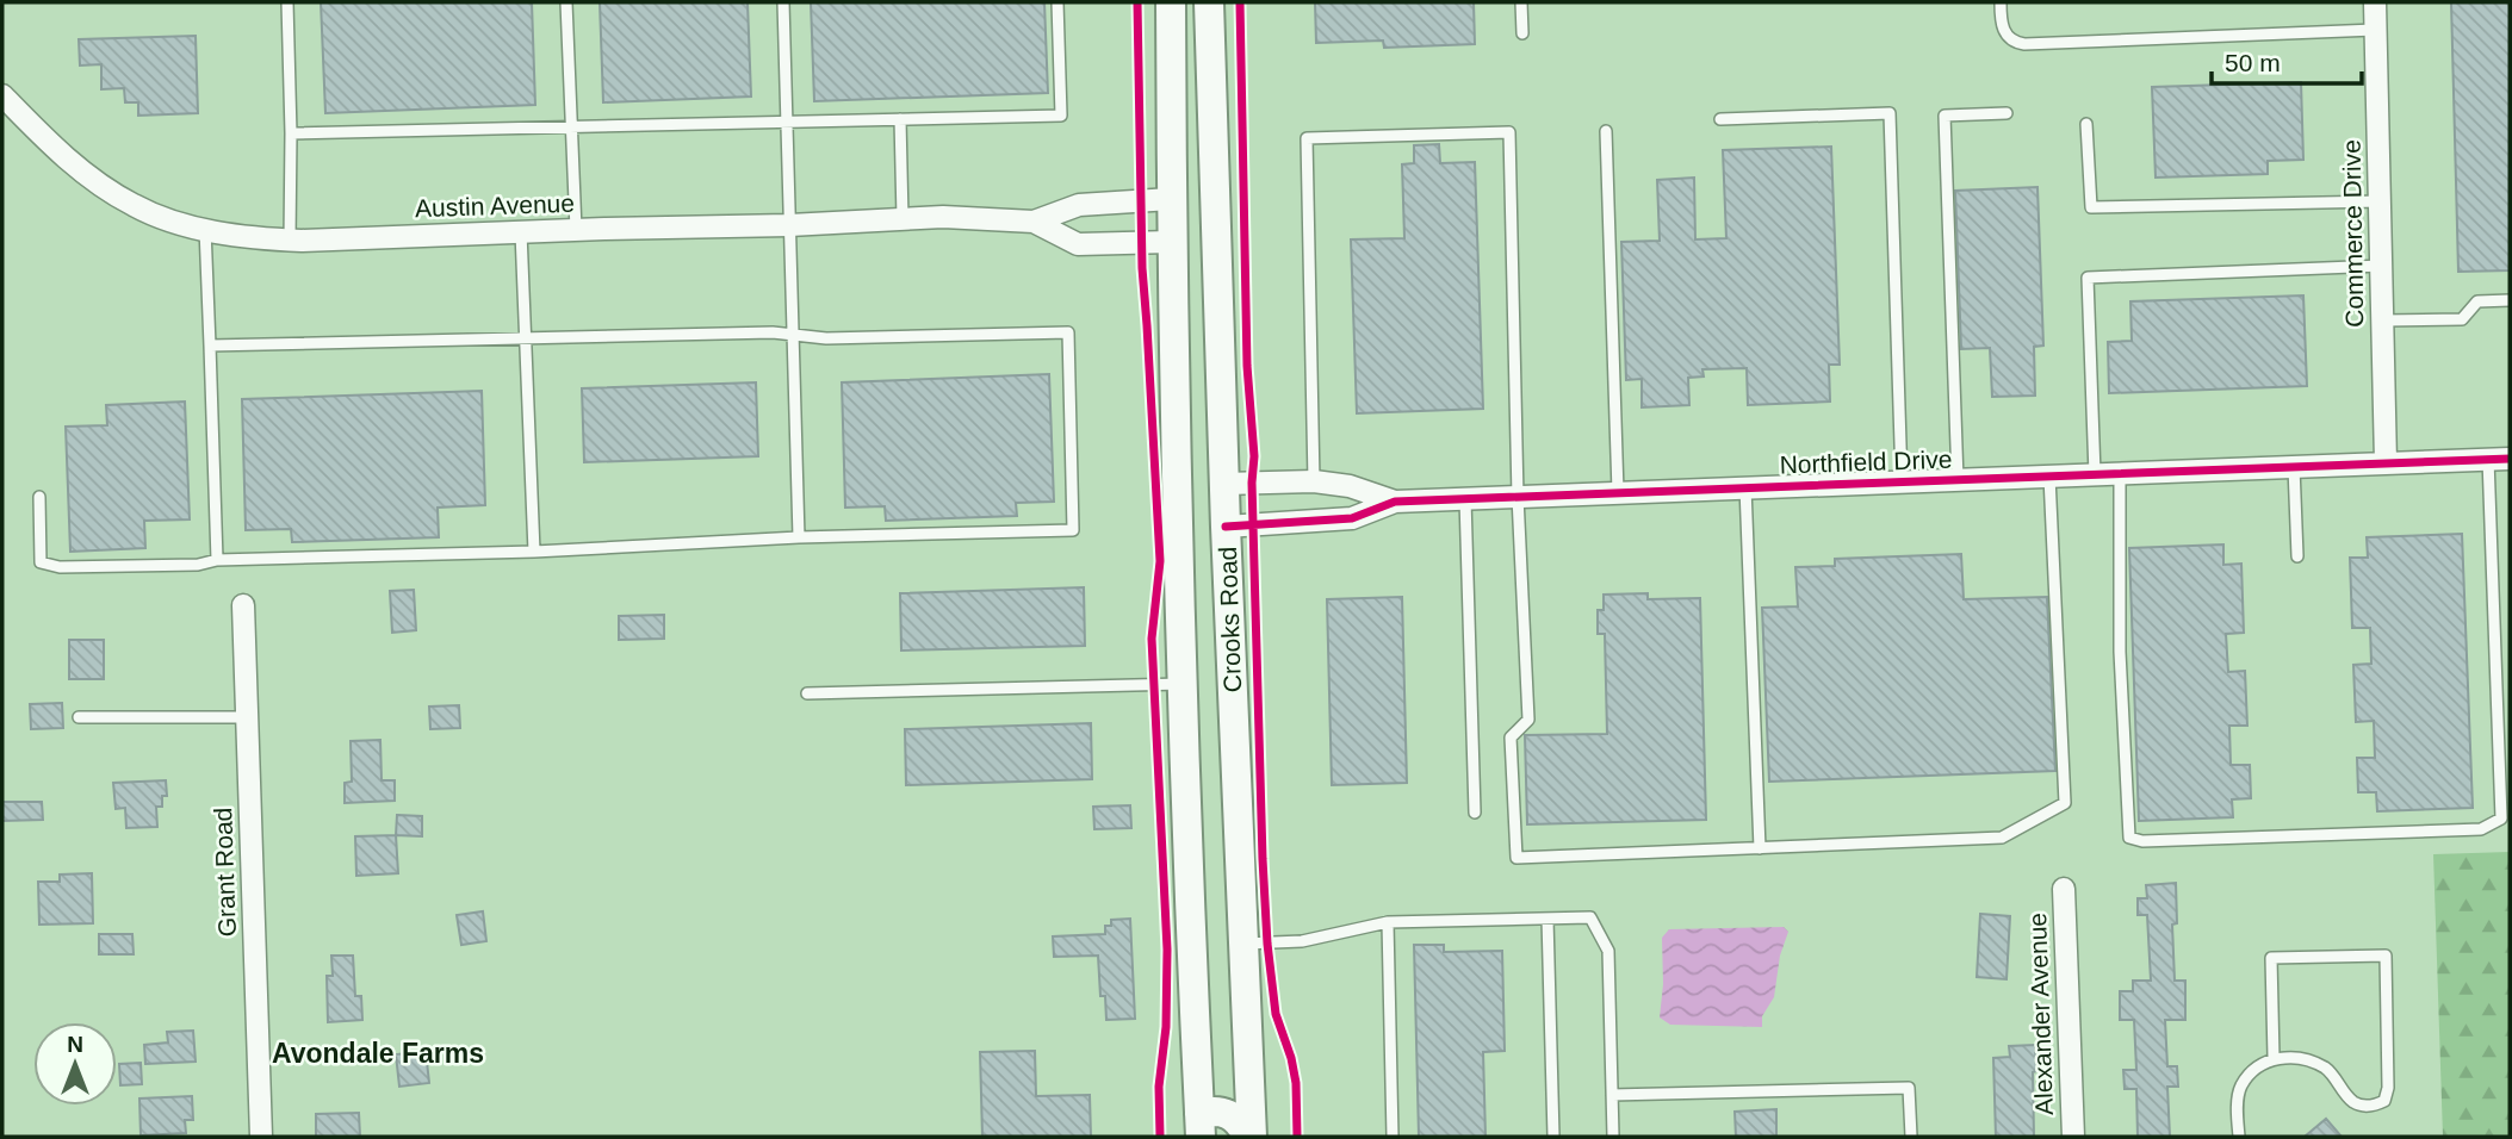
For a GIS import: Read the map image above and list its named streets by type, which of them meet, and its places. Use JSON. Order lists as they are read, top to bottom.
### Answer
{
  "streets": {
    "main road": ["Crooks Road"],
    "street": [
      "Austin Avenue",
      "Commerce Drive",
      "Northfield Drive",
      "Grant Road",
      "Alexander Avenue"
    ]
  },
  "crossings": [
    ["Austin Avenue", "Crooks Road"],
    ["Commerce Drive", "Northfield Drive"],
    ["Northfield Drive", "Crooks Road"]
  ],
  "districts": ["Avondale Farms"],
  "scale_bar": "50 m",
  "north": "top"
}
